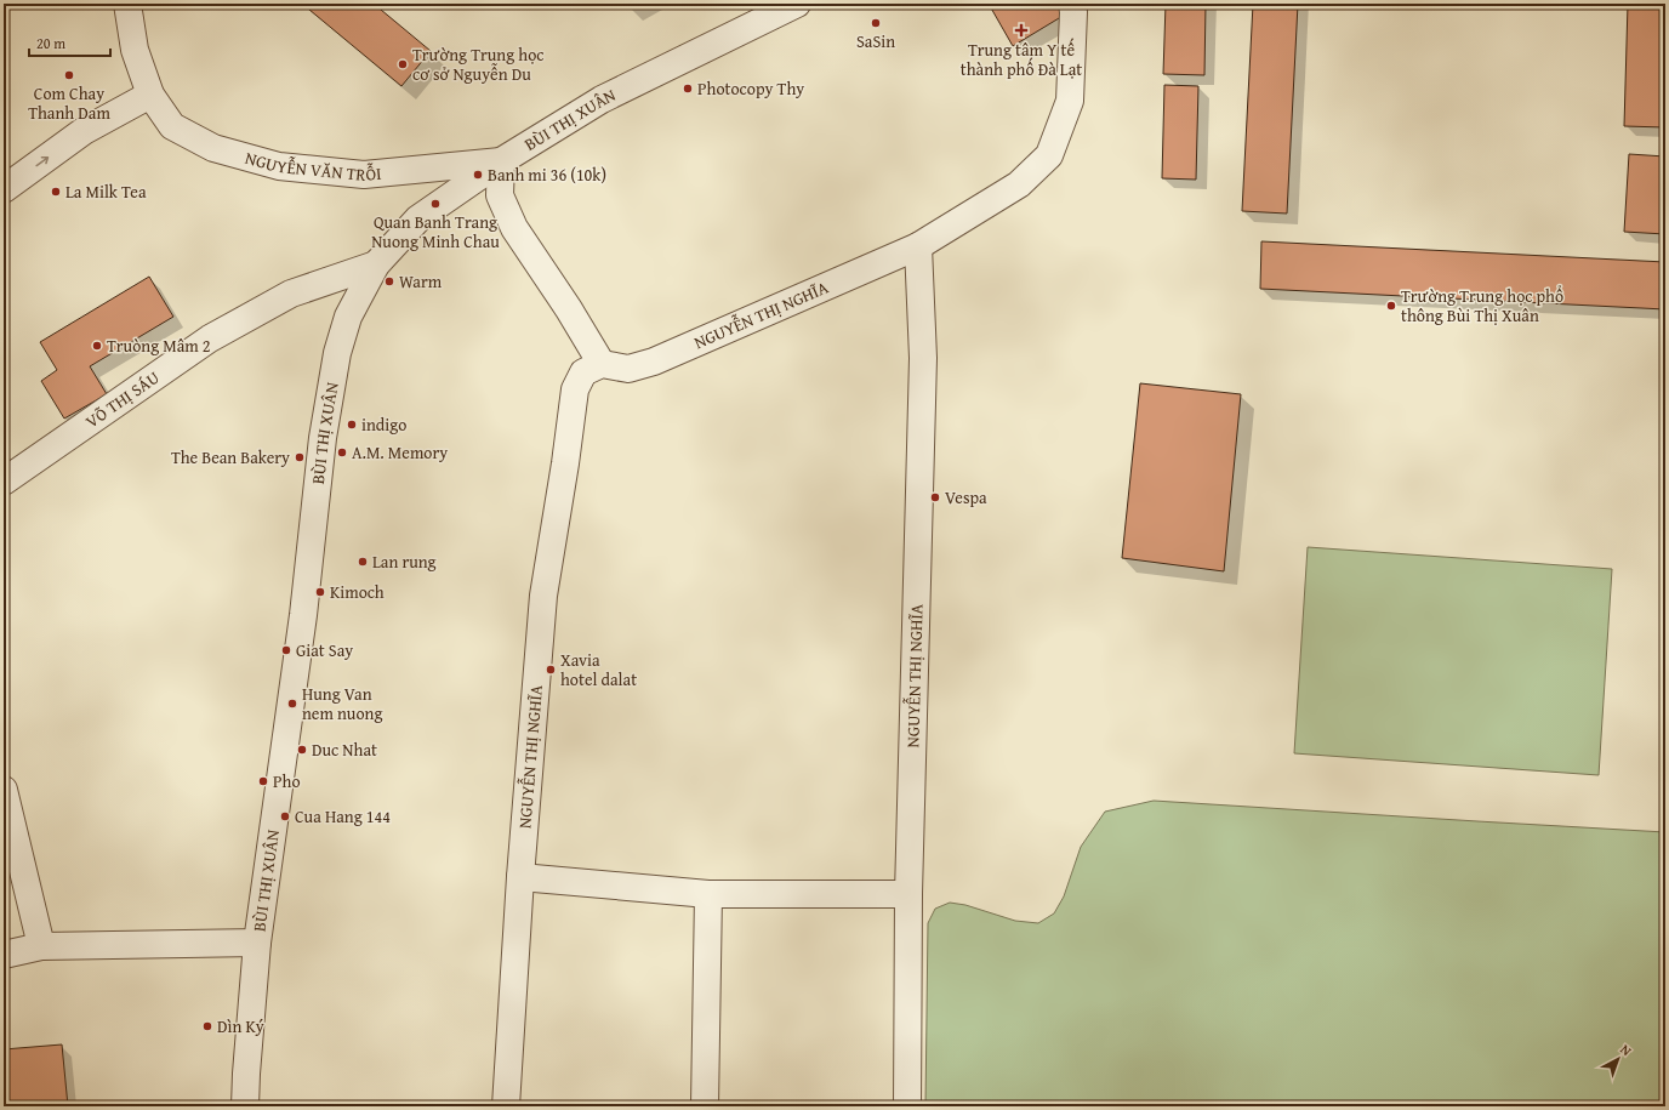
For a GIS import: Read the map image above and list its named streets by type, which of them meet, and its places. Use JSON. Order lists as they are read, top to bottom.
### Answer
{
  "streets": {
    "street": [
      "BÙI THỊ XUÂN",
      "NGUYỄN VĂN TRỖI",
      "NGUYỄN THỊ NGHĨA",
      "VÕ THỊ SÁU"
    ]
  },
  "crossings": [
    ["BÙI THỊ XUÂN", "NGUYỄN VĂN TRỖI"],
    ["BÙI THỊ XUÂN", "VÕ THỊ SÁU"]
  ],
  "places": {
    "other": [
      "SaSin",
      "Trường Trung học cơ sở Nguyễn Du",
      "Com Chay Thanh Dam",
      "Photocopy Thy",
      "Banh mi 36 (10k)",
      "La Milk Tea",
      "Quan Banh Trang Nuong Minh Chau",
      "Warm",
      "Trường Trung học phổ thông Bùi Thị Xuân",
      "Truòng Mâm 2",
      "indigo",
      "A.M. Memory",
      "The Bean Bakery",
      "Vespa",
      "Lan rung",
      "Kimoch",
      "Giat Say",
      "Xavia hotel dalat",
      "Hung Van nem nuong",
      "Duc Nhat",
      "Pho",
      "Cua Hang 144",
      "Dìn Ký"
    ],
    "health": ["Trung tâm Y tế thành phố Đà Lạt"]
  },
  "scale_bar": "20 m",
  "north": "top right"
}
